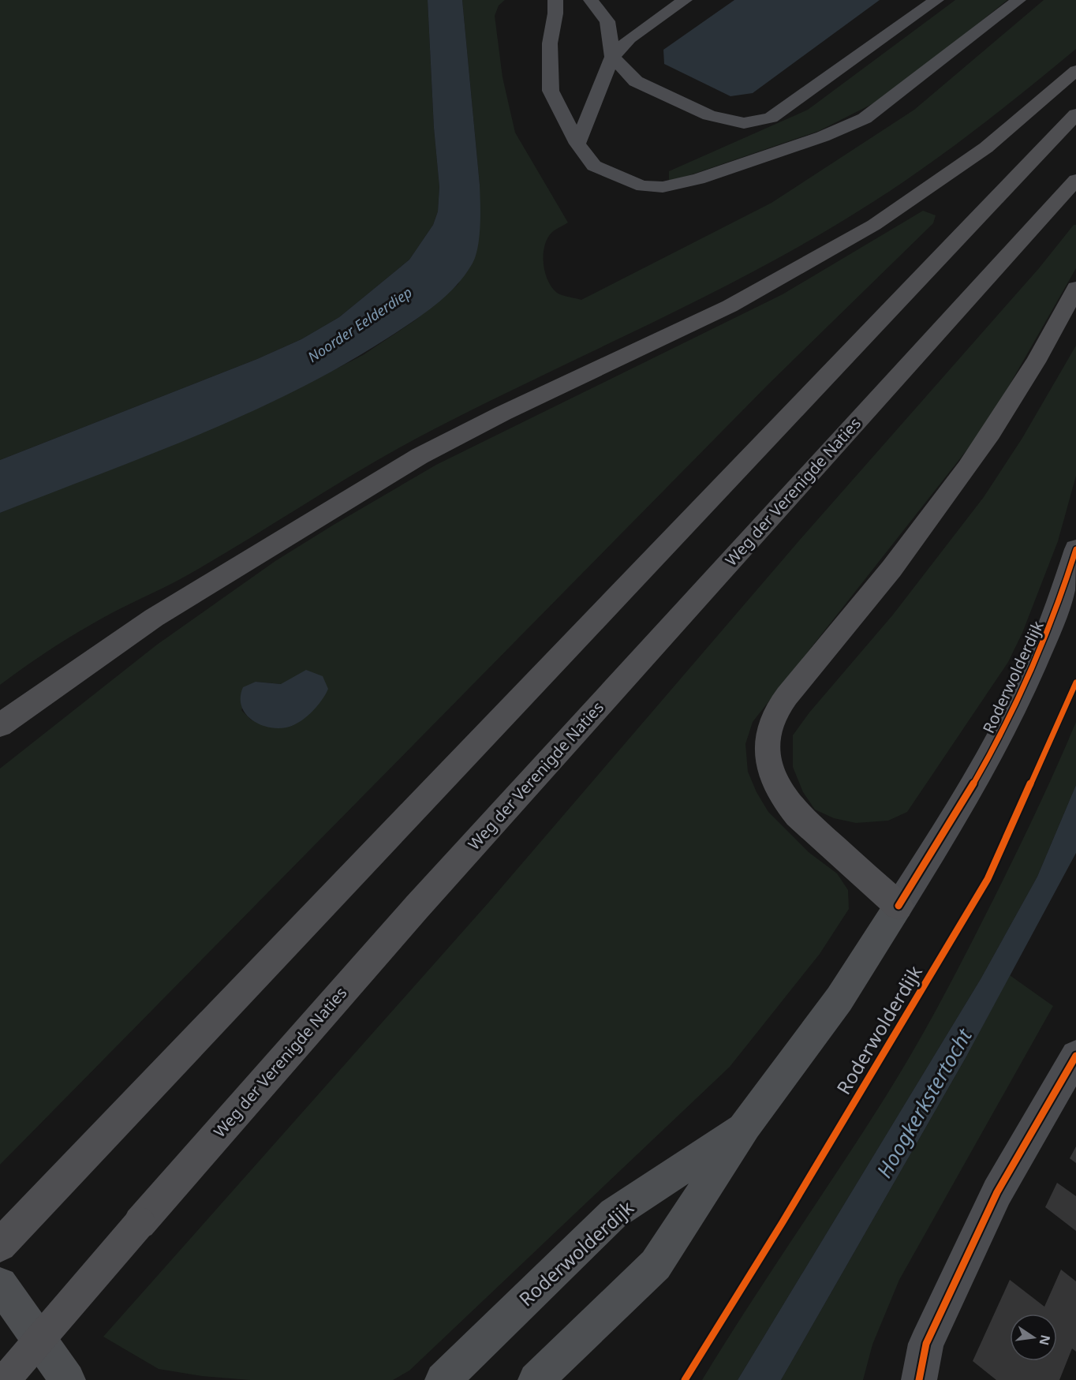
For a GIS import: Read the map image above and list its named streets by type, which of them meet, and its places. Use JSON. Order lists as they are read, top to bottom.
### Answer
{
  "streets": {
    "highway": ["Weg der Verenigde Naties"],
    "main road": ["Roderwolderdijk"]
  },
  "water": ["Noorder Eelderdiep", "Hoogkerkstertocht"],
  "north": "right"
}
